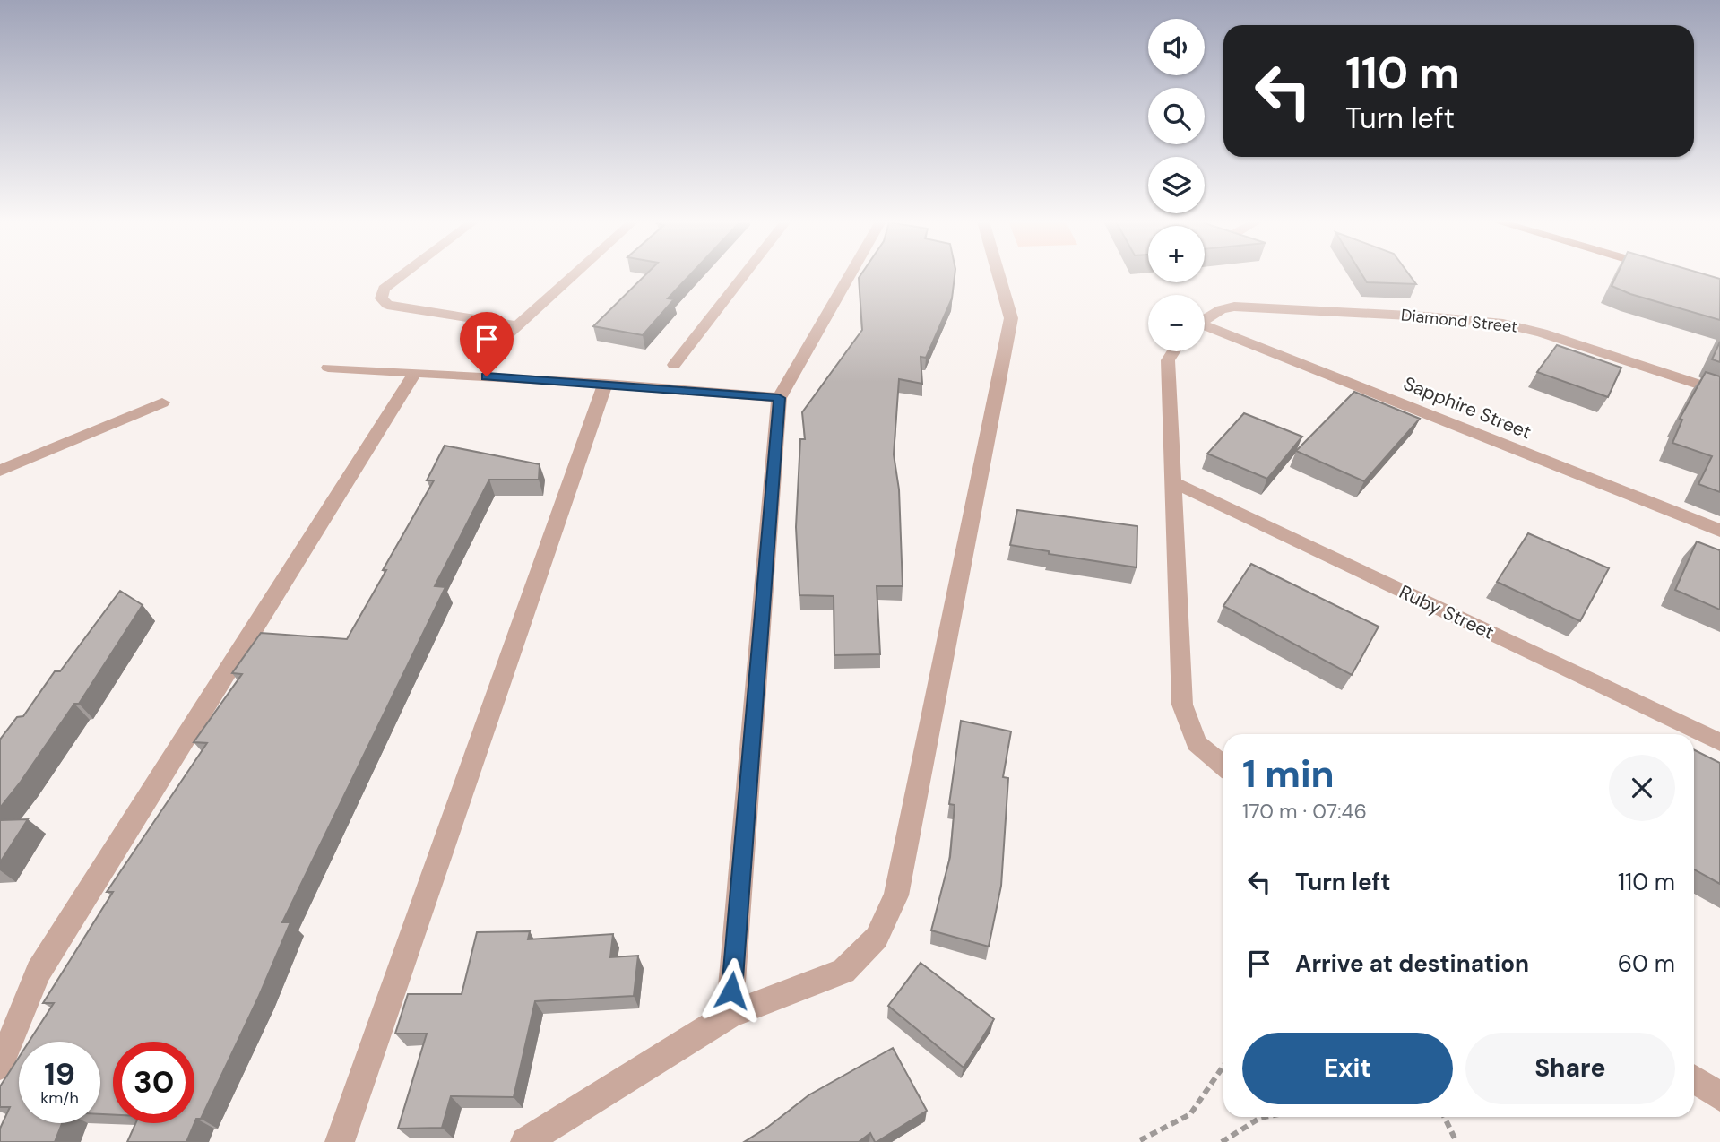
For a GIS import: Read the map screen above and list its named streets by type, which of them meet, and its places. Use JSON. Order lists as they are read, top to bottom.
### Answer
{
  "streets": {
    "street": ["Diamond Street", "Sapphire Street", "Ruby Street"]
  },
  "page": {
    "map_buttons": ["+", "−"],
    "turn": ["110 m", "Turn left"],
    "heading": ["1 min", "170 m · 07:46"],
    "list": [
      {
        "name": "Turn left",
        "value": "110 m"
      },
      {
        "name": "Arrive at destination",
        "value": "60 m"
      }
    ],
    "buttons": ["Exit", "Share"],
    "speed": "19 km/h",
    "limit": "30"
  }
}
